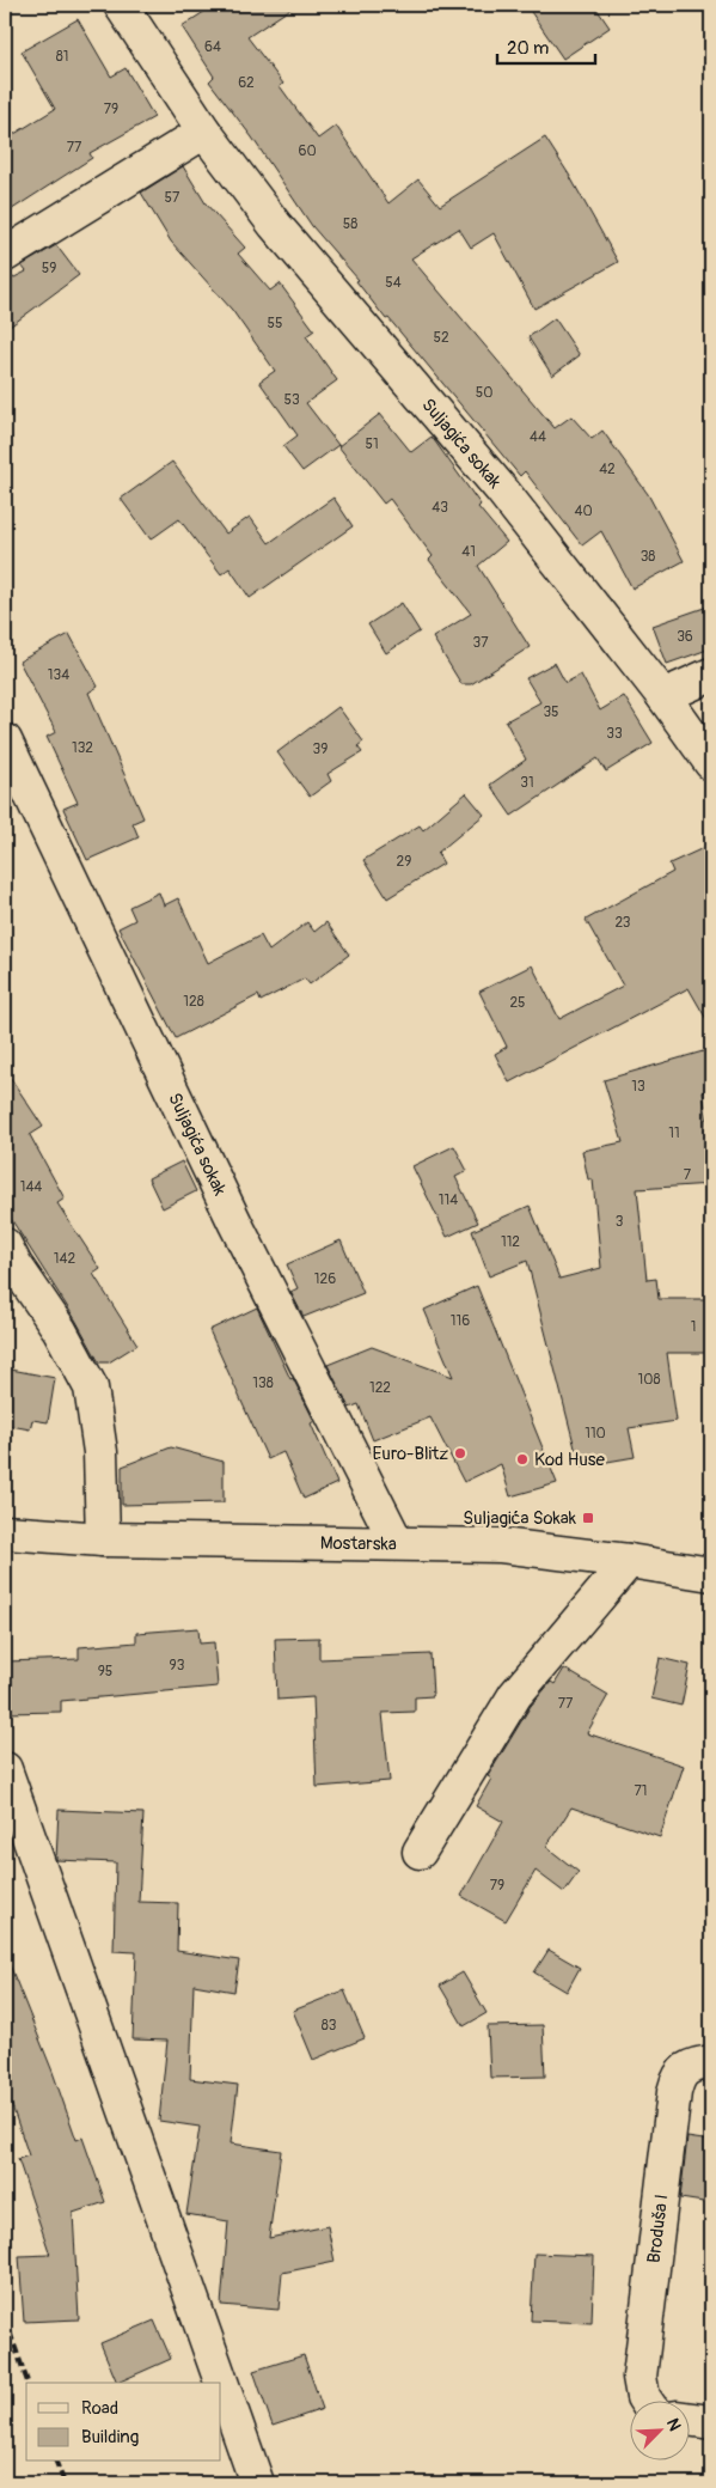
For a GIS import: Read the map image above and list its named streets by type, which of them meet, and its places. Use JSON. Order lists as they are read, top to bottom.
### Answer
{
  "streets": {
    "street": ["Suljagića sokak", "Mostarska", "Broduša I"]
  },
  "crossings": [
    ["Suljagića sokak", "Mostarska"]
  ],
  "places": {
    "other": ["Euro-Blitz", "Kod Huse"],
    "transit": ["Suljagića Sokak"]
  },
  "house_numbers": [
    "64",
    "81",
    "62",
    "79",
    "77",
    "60",
    "57",
    "58",
    "59",
    "54",
    "55",
    "52",
    "50",
    "53",
    "44",
    "51",
    "42",
    "43",
    "40",
    "41",
    "38",
    "36",
    "37",
    "134",
    "35",
    "33",
    "132",
    "39",
    "31",
    "29",
    "23",
    "128",
    "25",
    "13",
    "11",
    "7",
    "144",
    "114",
    "3",
    "112",
    "142",
    "126",
    "116",
    "1",
    "108",
    "138",
    "122",
    "110",
    "93",
    "95",
    "77",
    "71",
    "79",
    "83"
  ],
  "legend": ["Road", "Building"],
  "scale_bar": "20 m",
  "north": "top right"
}
